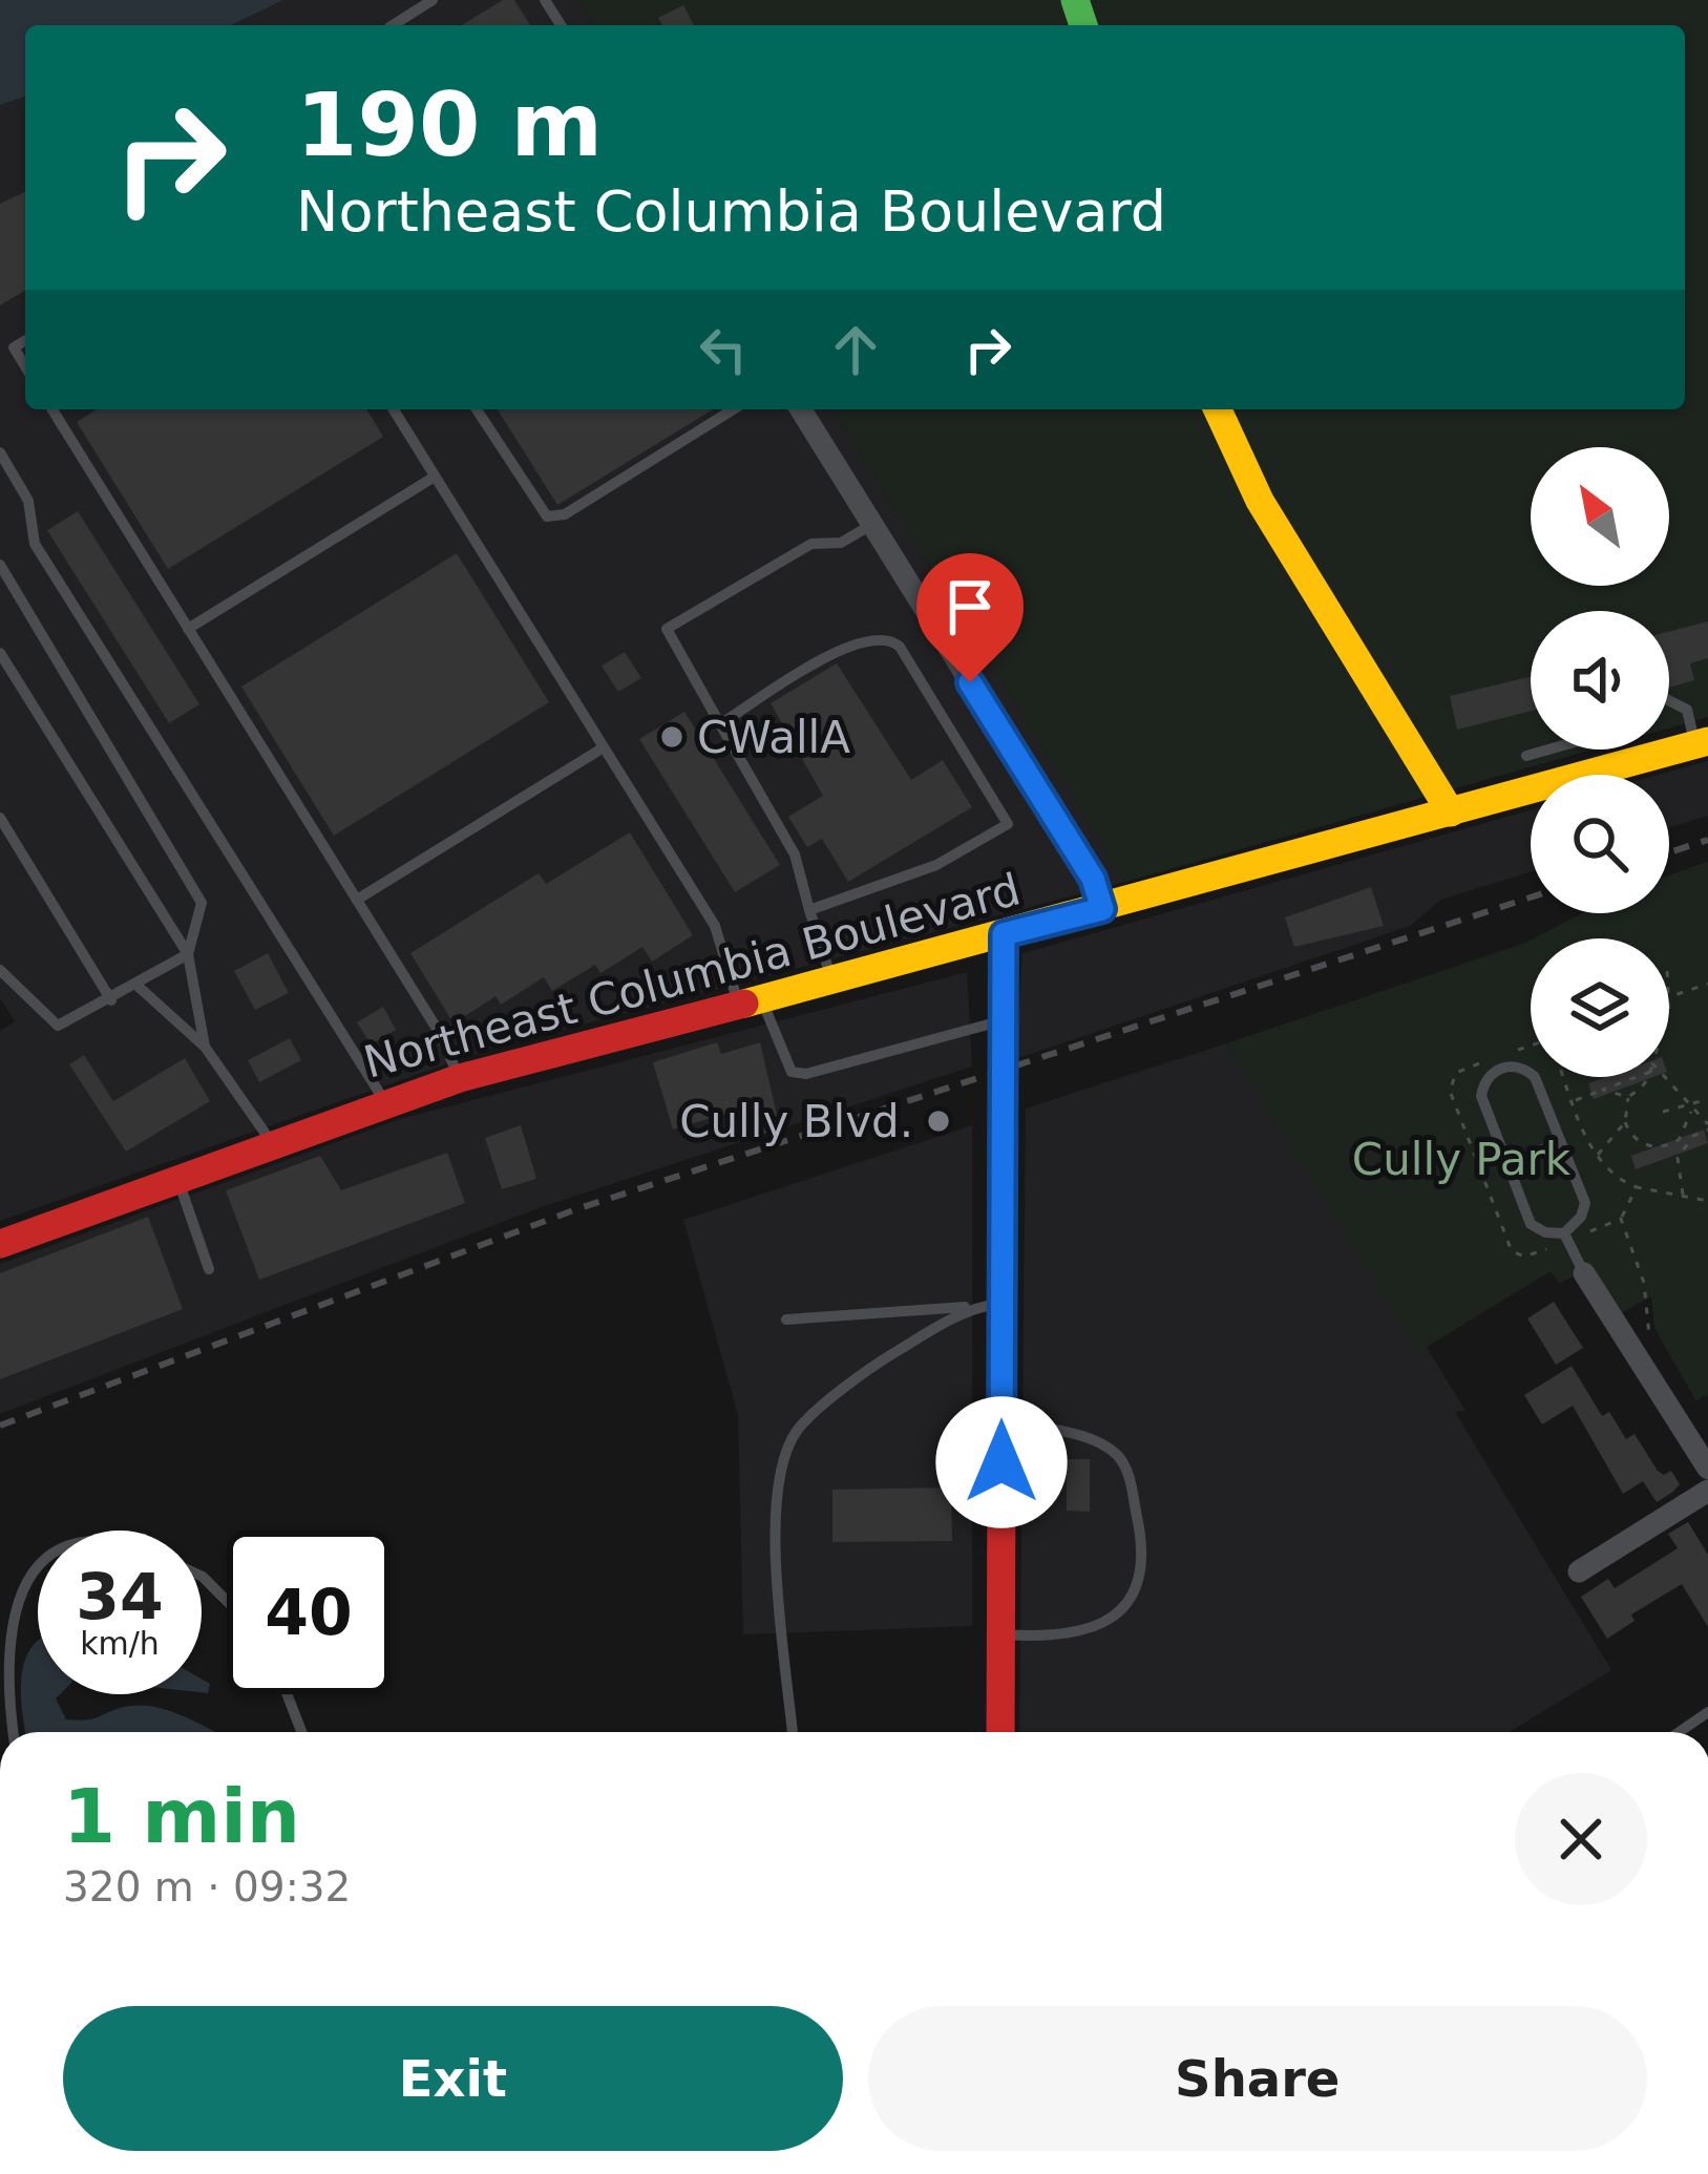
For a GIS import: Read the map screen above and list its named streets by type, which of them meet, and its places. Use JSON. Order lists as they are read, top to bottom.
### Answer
{
  "streets": {
    "main road": ["Northeast Columbia Boulevard"]
  },
  "parks": ["Cully Park"],
  "places": ["CWallA", "Cully Blvd."],
  "north": "top left",
  "page": {
    "turn": ["190 m", "Northeast Columbia Boulevard"],
    "speed": "34 km/h",
    "limit": "40",
    "heading": ["1 min", "320 m · 09:32"],
    "buttons": ["Exit", "Share"]
  }
}
